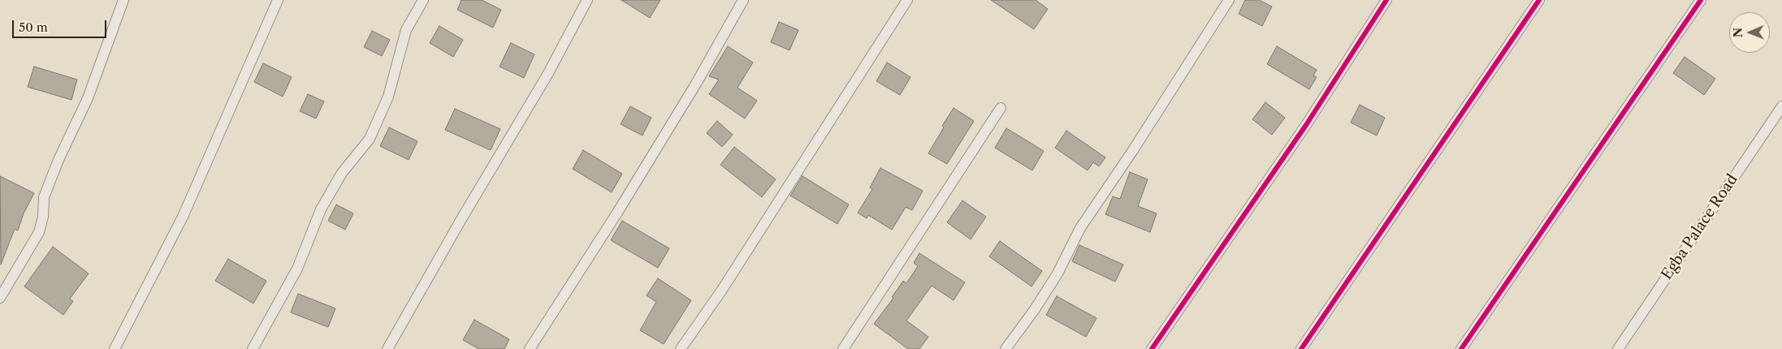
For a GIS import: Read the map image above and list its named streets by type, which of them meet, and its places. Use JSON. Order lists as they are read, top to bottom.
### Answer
{
  "streets": {
    "street": ["Egba Palace Road"]
  },
  "scale_bar": "50 m",
  "north": "left"
}
